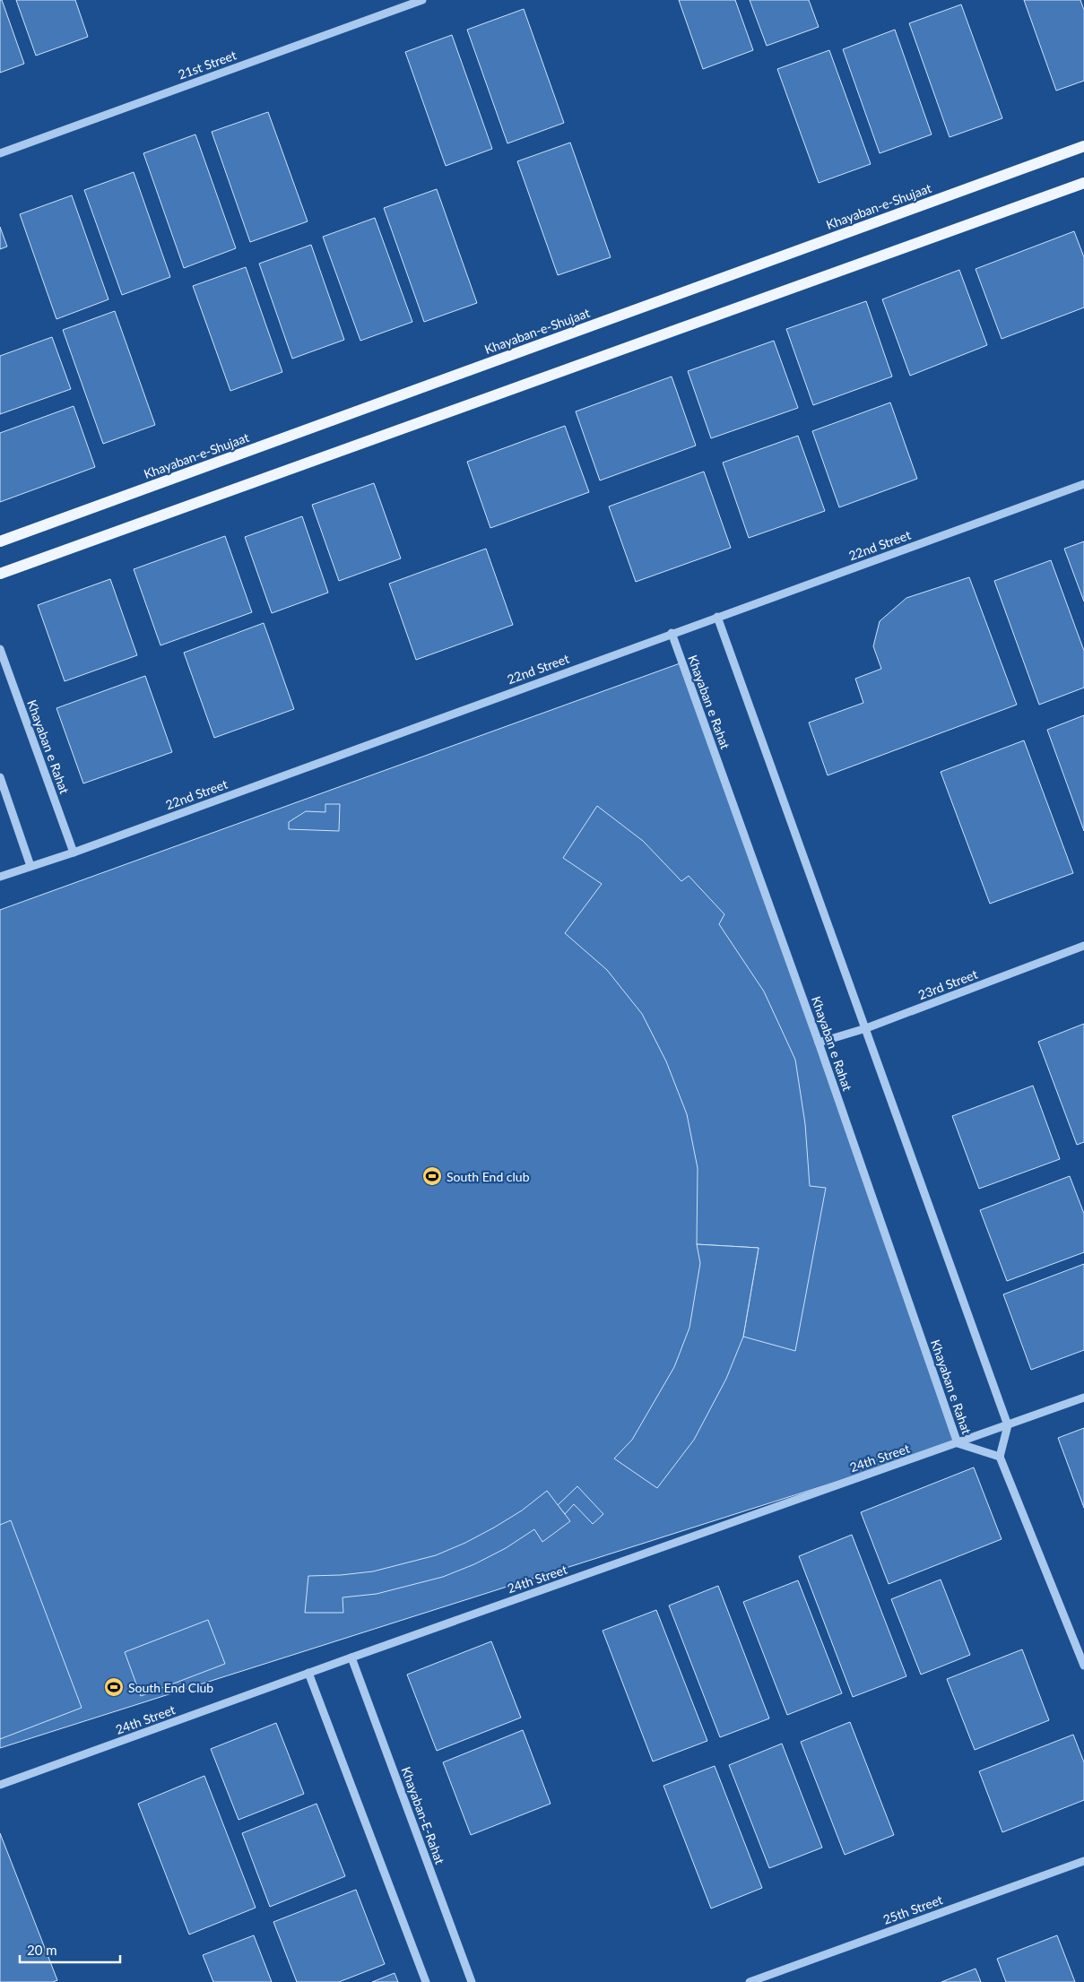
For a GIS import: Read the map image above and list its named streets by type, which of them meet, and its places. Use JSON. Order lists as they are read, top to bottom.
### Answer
{
  "streets": {
    "main road": ["Khayaban-e-Shujaat"],
    "street": [
      "21st Street",
      "22nd Street",
      "Khayaban e Rahat",
      "23rd Street",
      "24th Street",
      "Khayaban-E-Rahat",
      "25th Street"
    ]
  },
  "crossings": [
    ["22nd Street", "Khayaban e Rahat"],
    ["Khayaban e Rahat", "23rd Street"],
    ["Khayaban e Rahat", "24th Street"],
    ["24th Street", "Khayaban-E-Rahat"]
  ],
  "places": {
    "sports": ["South End club", "South End Club"]
  },
  "scale_bar": "20 m"
}
